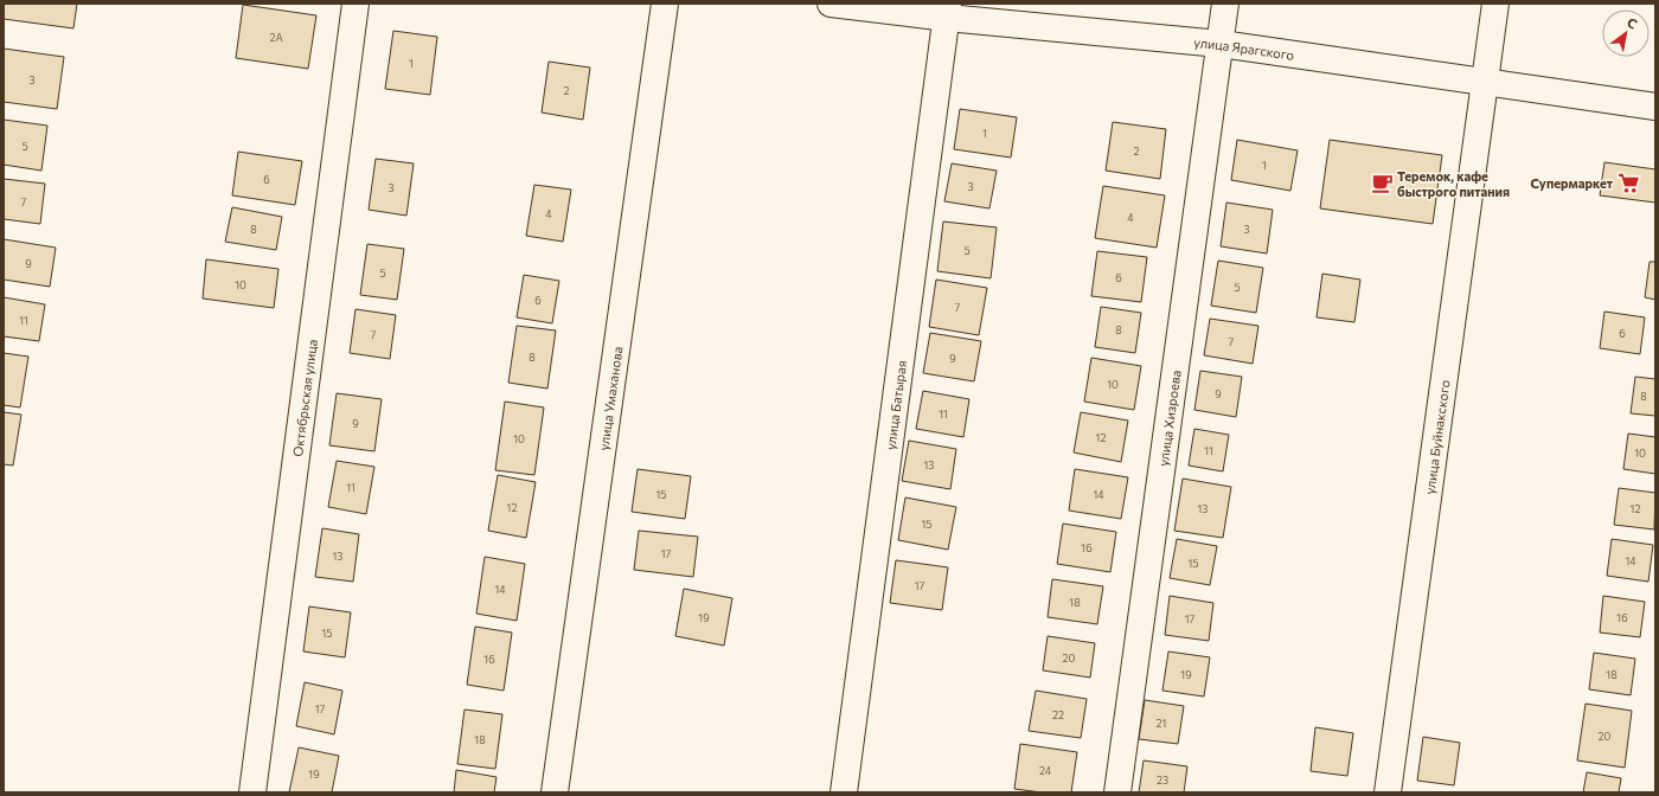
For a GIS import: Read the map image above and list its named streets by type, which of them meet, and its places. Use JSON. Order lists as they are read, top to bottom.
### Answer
{
  "streets": {
    "street": [
      "улица Ярагского",
      "Октябрьская улица",
      "улица Умаханова",
      "улица Батырая",
      "улица Хизроева",
      "улица Буйнакского"
    ]
  },
  "crossings": [
    ["улица Ярагского", "улица Батырая"],
    ["улица Ярагского", "улица Хизроева"],
    ["улица Ярагского", "улица Буйнакского"]
  ],
  "places": {
    "cafe": ["Теремок, кафе быстрого питания"],
    "supermarket": ["Супермаркет"]
  },
  "house_numbers": [
    "2А",
    "1",
    "3",
    "2",
    "1",
    "5",
    "2",
    "1",
    "6",
    "3",
    "3",
    "7",
    "4",
    "4",
    "8",
    "3",
    "5",
    "9",
    "5",
    "6",
    "10",
    "5",
    "6",
    "7",
    "11",
    "8",
    "6",
    "7",
    "7",
    "8",
    "9",
    "10",
    "9",
    "8",
    "11",
    "9",
    "12",
    "10",
    "11",
    "10",
    "13",
    "11",
    "15",
    "14",
    "12",
    "13",
    "12",
    "15",
    "16",
    "17",
    "13",
    "14",
    "15",
    "17",
    "14",
    "18",
    "19",
    "16",
    "17",
    "15",
    "20",
    "16",
    "19",
    "18",
    "17",
    "22",
    "21",
    "20",
    "18",
    "24",
    "19",
    "23"
  ],
  "north": "top right"
}
